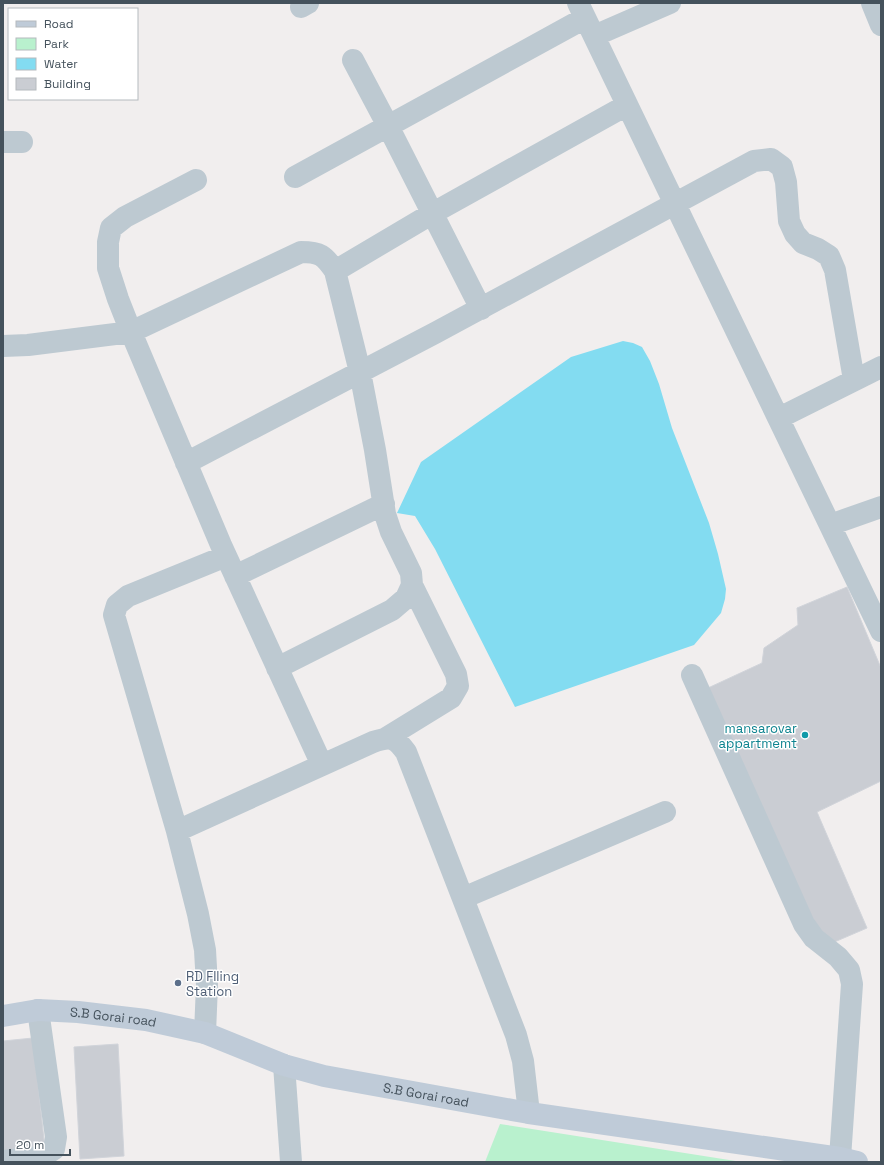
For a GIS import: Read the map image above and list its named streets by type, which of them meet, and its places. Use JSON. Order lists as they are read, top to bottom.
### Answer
{
  "streets": {
    "street": ["S.B Gorai road"]
  },
  "places": ["mansarovar appartmemt", "RD FIling Station"],
  "legend": [
    "Road",
    "Park",
    "Water",
    "Building"
  ],
  "scale_bar": "20 m"
}
